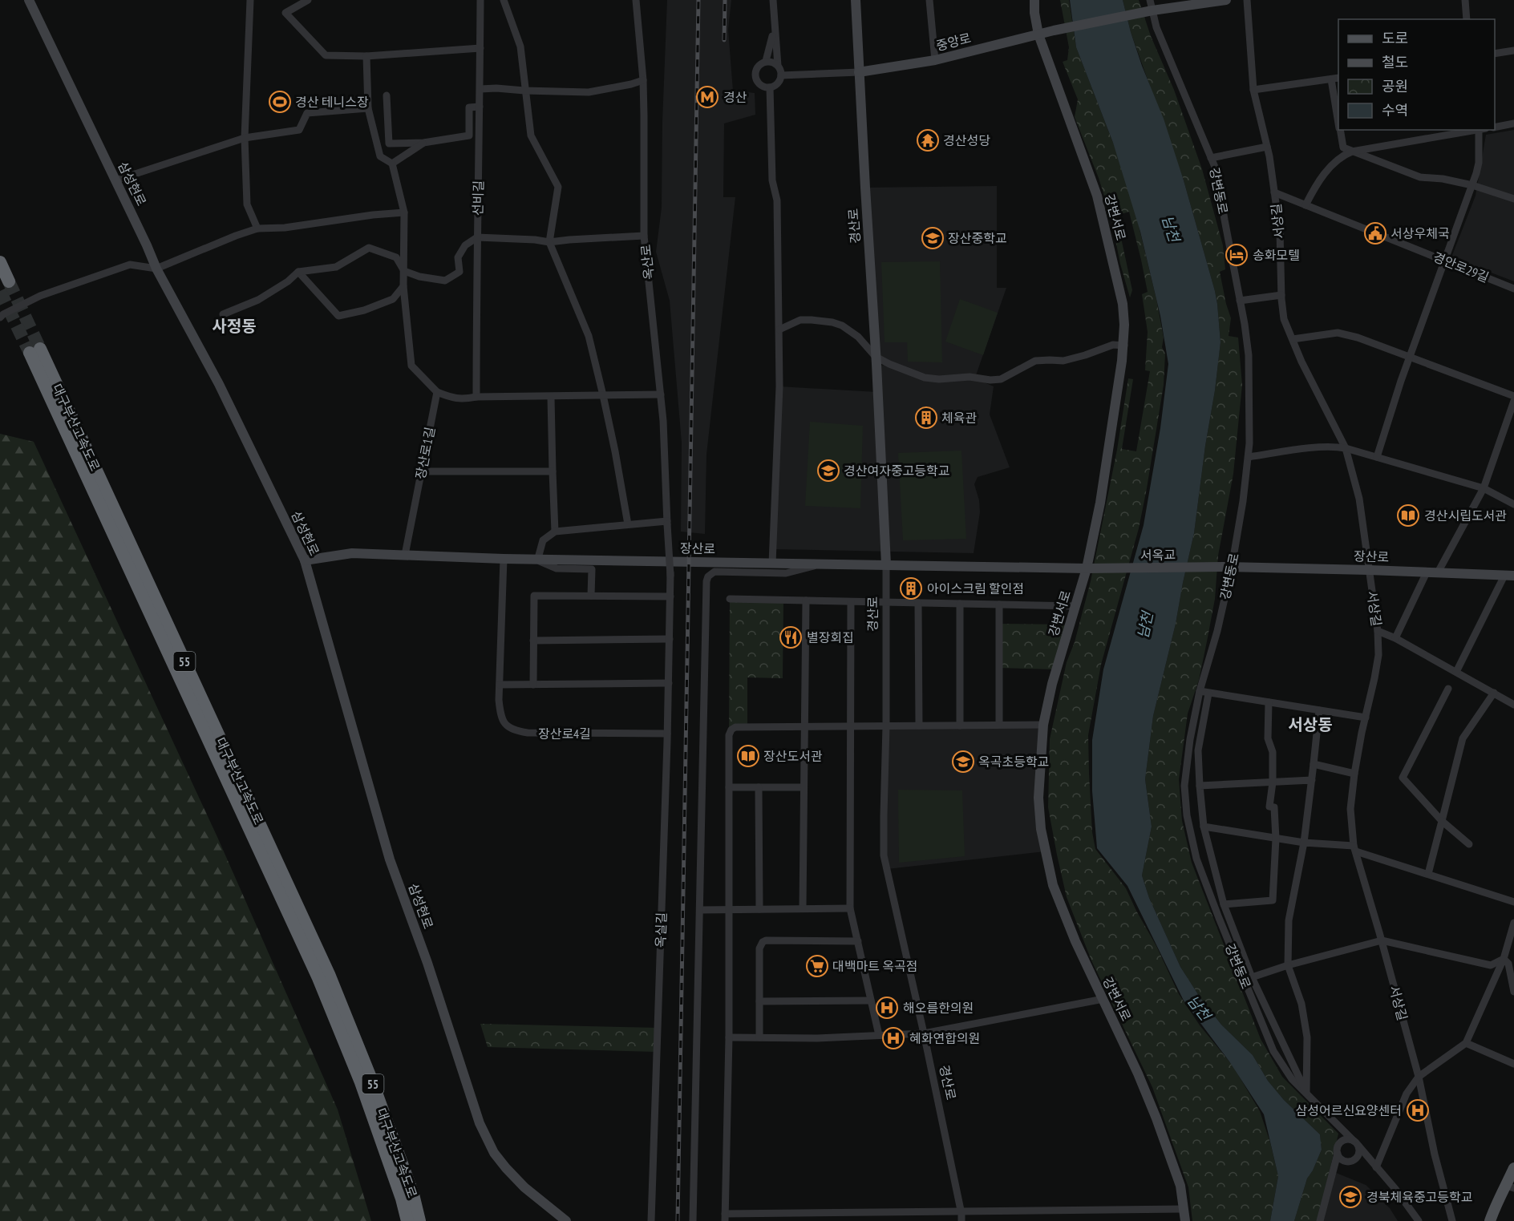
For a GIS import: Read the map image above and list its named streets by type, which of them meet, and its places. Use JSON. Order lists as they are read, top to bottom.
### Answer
{
  "streets": {
    "highway": ["대구부산고속도로", "55"],
    "street": [
      "중앙로",
      "삼성현로",
      "강변동로",
      "선비길",
      "강변서로",
      "서상길",
      "경산로",
      "옥산로",
      "경안로29길",
      "장산로1길",
      "장산로",
      "서옥교",
      "장산로4길",
      "옥실길"
    ]
  },
  "crossings": [
    ["중앙로", "강변동로"],
    ["중앙로", "강변서로"],
    ["중앙로", "경산로"],
    ["삼성현로", "장산로"],
    ["강변동로", "장산로"],
    ["강변동로", "서옥교"],
    ["강변서로", "장산로"],
    ["강변서로", "서옥교"],
    ["서상길", "경안로29길"],
    ["서상길", "장산로"],
    ["경산로", "장산로"],
    ["옥산로", "옥실길"],
    ["장산로1길", "장산로"],
    ["장산로", "서옥교"],
    ["장산로", "장산로4길"],
    ["장산로4길", "옥실길"]
  ],
  "districts": ["사정동", "서상동"],
  "water": ["남천"],
  "places": {
    "metro station": ["경산"],
    "sports": ["경산 테니스장"],
    "temple": ["경산성당"],
    "public building": ["서상우체국"],
    "school or university": [
      "장산중학교",
      "경산여자중고등학교",
      "옥곡초등학교",
      "경북체육중고등학교"
    ],
    "hotel": ["송화모텔"],
    "building": ["체육관", "아이스크림 할인점"],
    "library": ["경산시립도서관", "장산도서관"],
    "restaurant": ["별장회집"],
    "supermarket": ["대백마트 옥곡점"],
    "hospital": ["해오름한의원", "혜화연합의원", "삼성어르신요양센터"]
  },
  "legend": [
    "도로",
    "철도",
    "공원",
    "수역"
  ]
}
